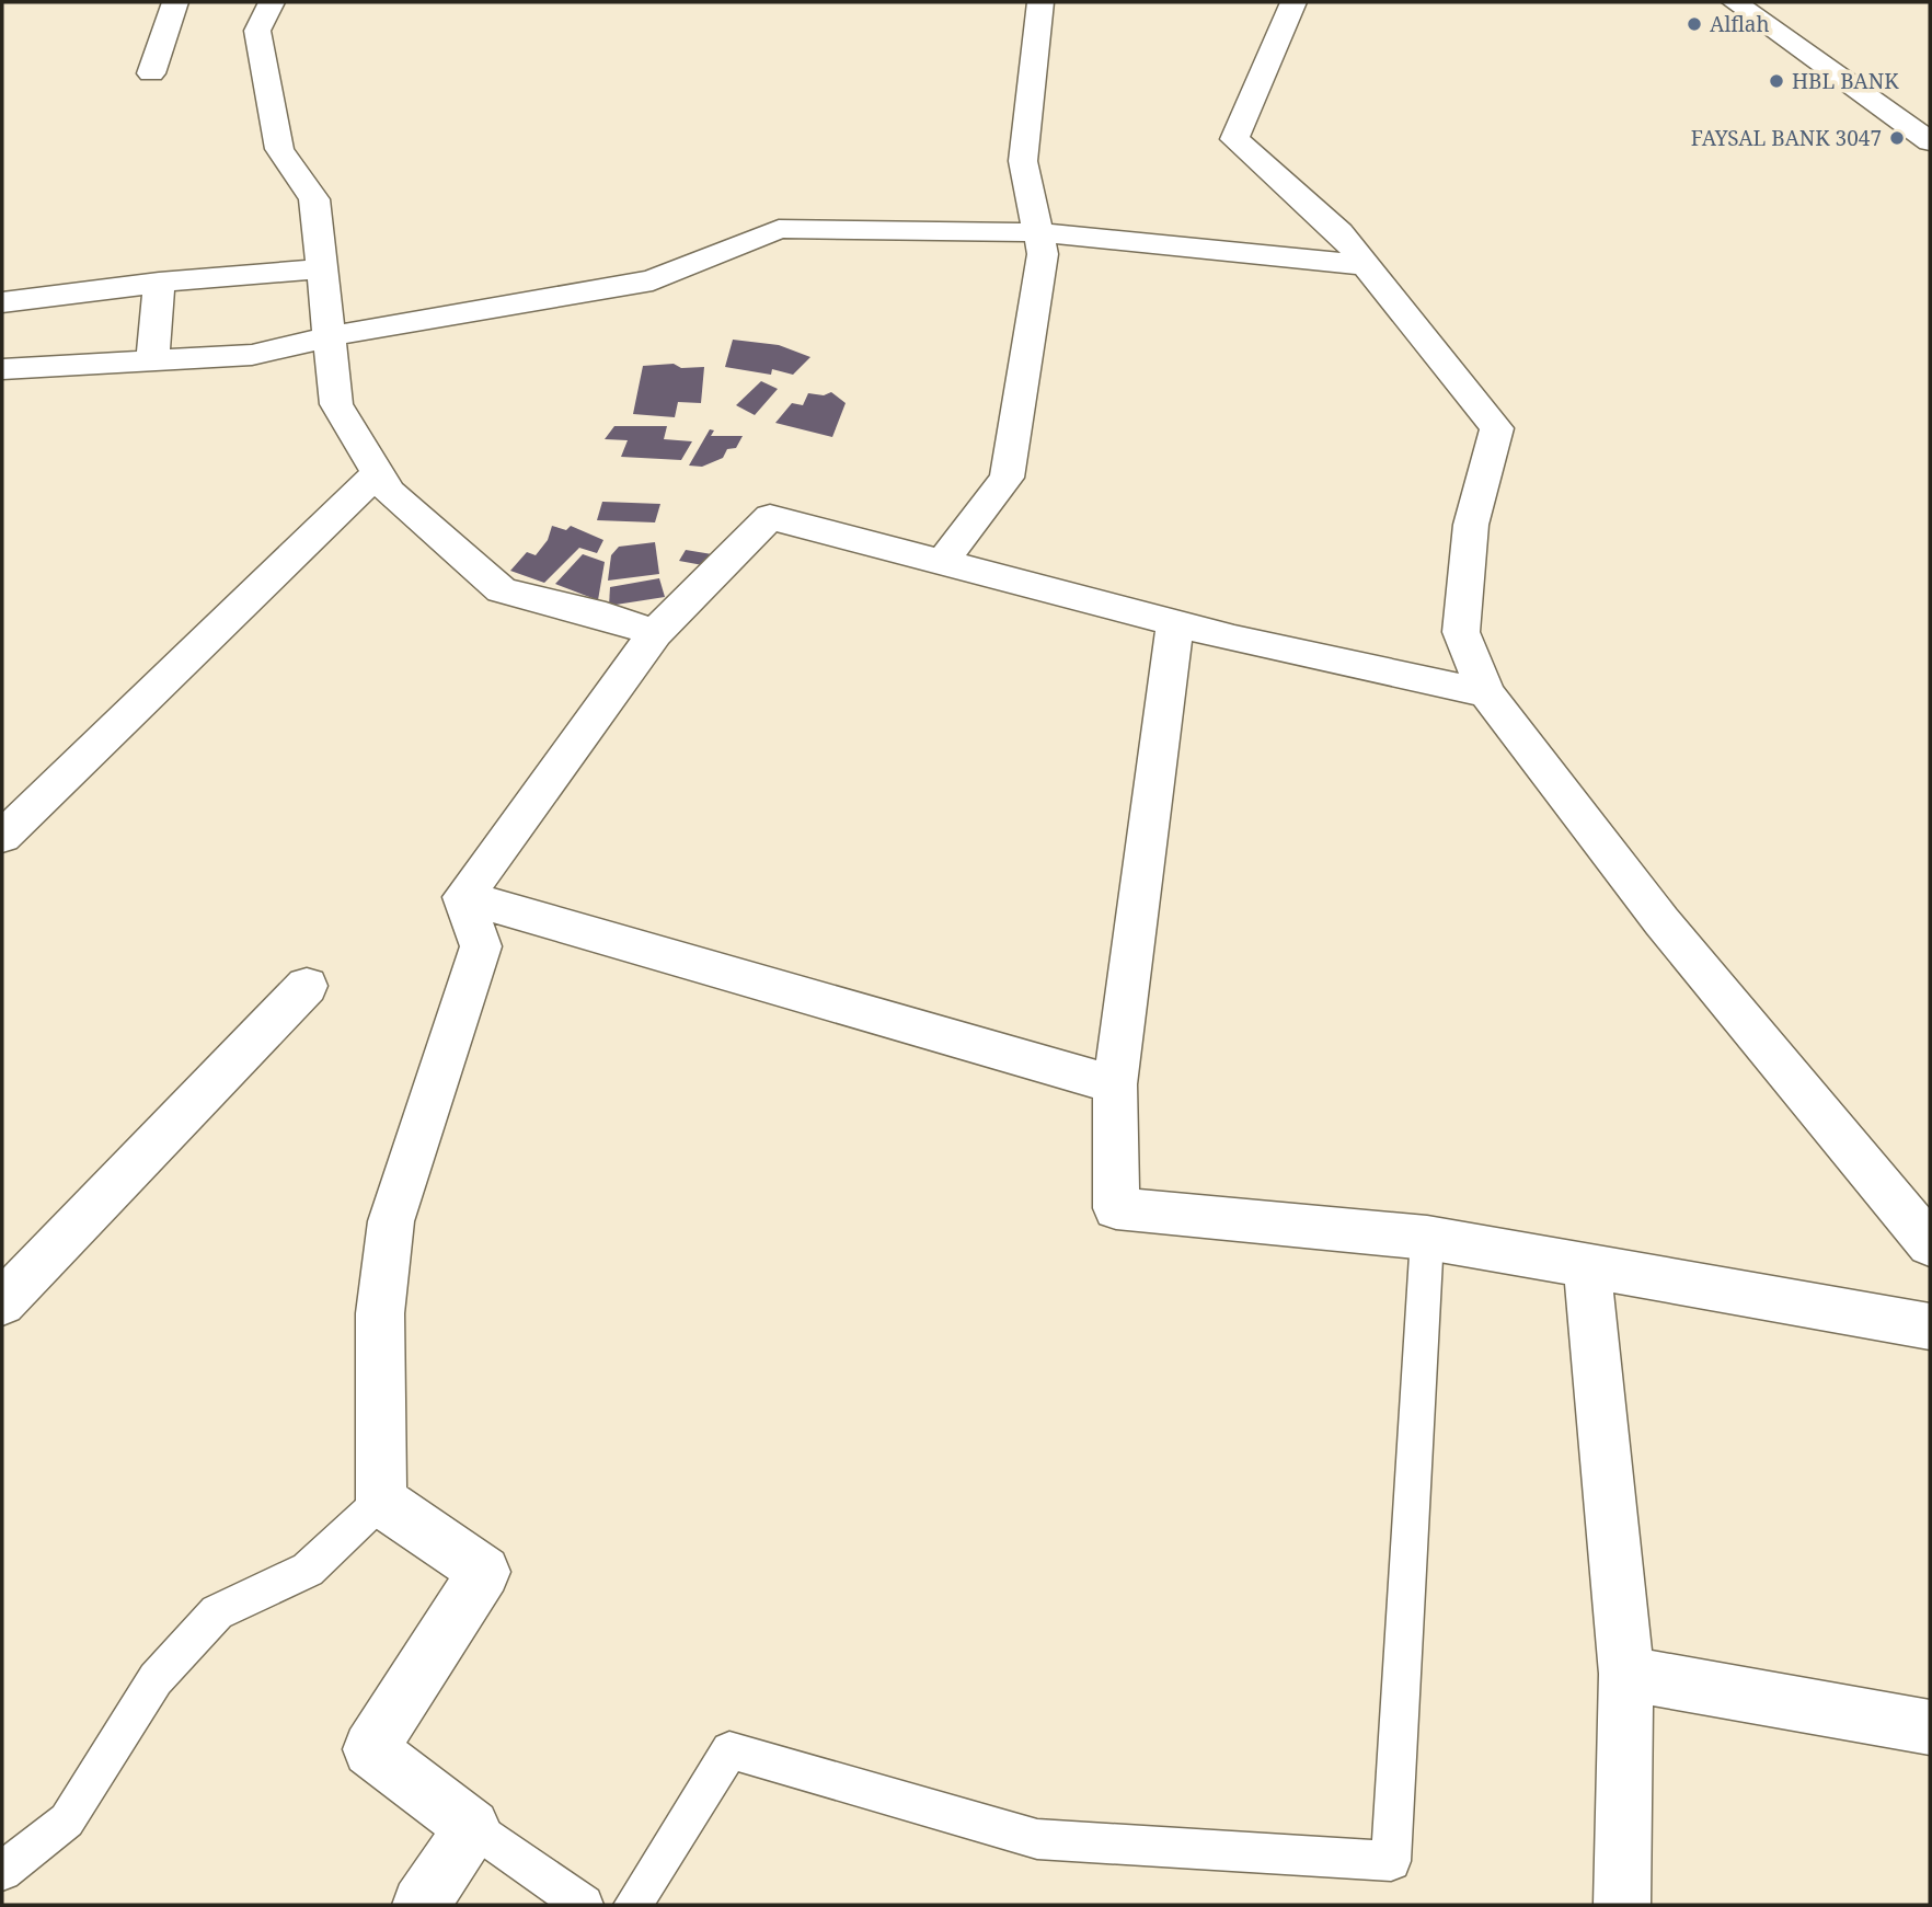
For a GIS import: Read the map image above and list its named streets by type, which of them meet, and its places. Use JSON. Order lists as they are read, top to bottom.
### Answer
{
  "places": ["Alflah", "HBL BANK", "FAYSAL BANK 3047"]
}
